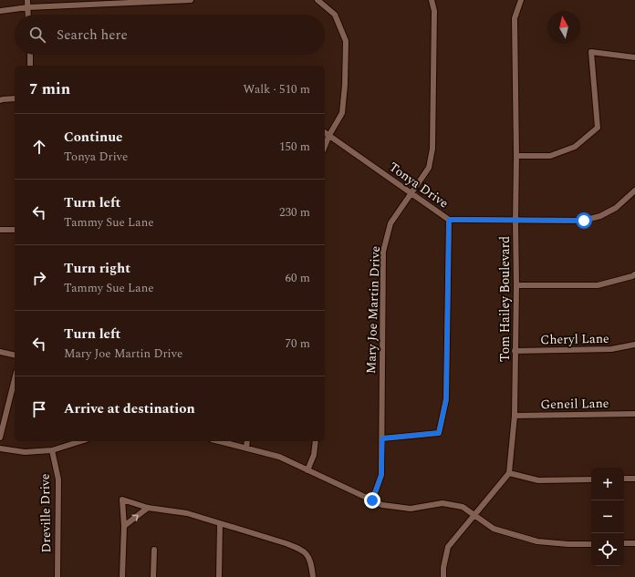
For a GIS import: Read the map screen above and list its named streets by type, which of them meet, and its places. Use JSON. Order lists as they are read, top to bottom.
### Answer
{
  "streets": {
    "street": [
      "Tonya Drive",
      "Tom Hailey Boulevard",
      "Mary Joe Martin Drive",
      "Cheryl Lane",
      "Geneil Lane",
      "Dreville Drive"
    ]
  },
  "crossings": [
    ["Tonya Drive", "Tom Hailey Boulevard"],
    ["Tonya Drive", "Mary Joe Martin Drive"],
    ["Tom Hailey Boulevard", "Cheryl Lane"],
    ["Tom Hailey Boulevard", "Geneil Lane"]
  ],
  "north": "top",
  "page": {
    "search": "Search here",
    "heading": ["7 min", "Walk · 510 m"],
    "list": [
      ["Continue", "Tonya Drive", "150 m"],
      ["Turn left", "Tammy Sue Lane", "230 m"],
      ["Turn right", "Tammy Sue Lane", "60 m"],
      ["Turn left", "Mary Joe Martin Drive", "70 m"],
      "Arrive at destination"
    ],
    "map_buttons": ["+", "−"]
  }
}
